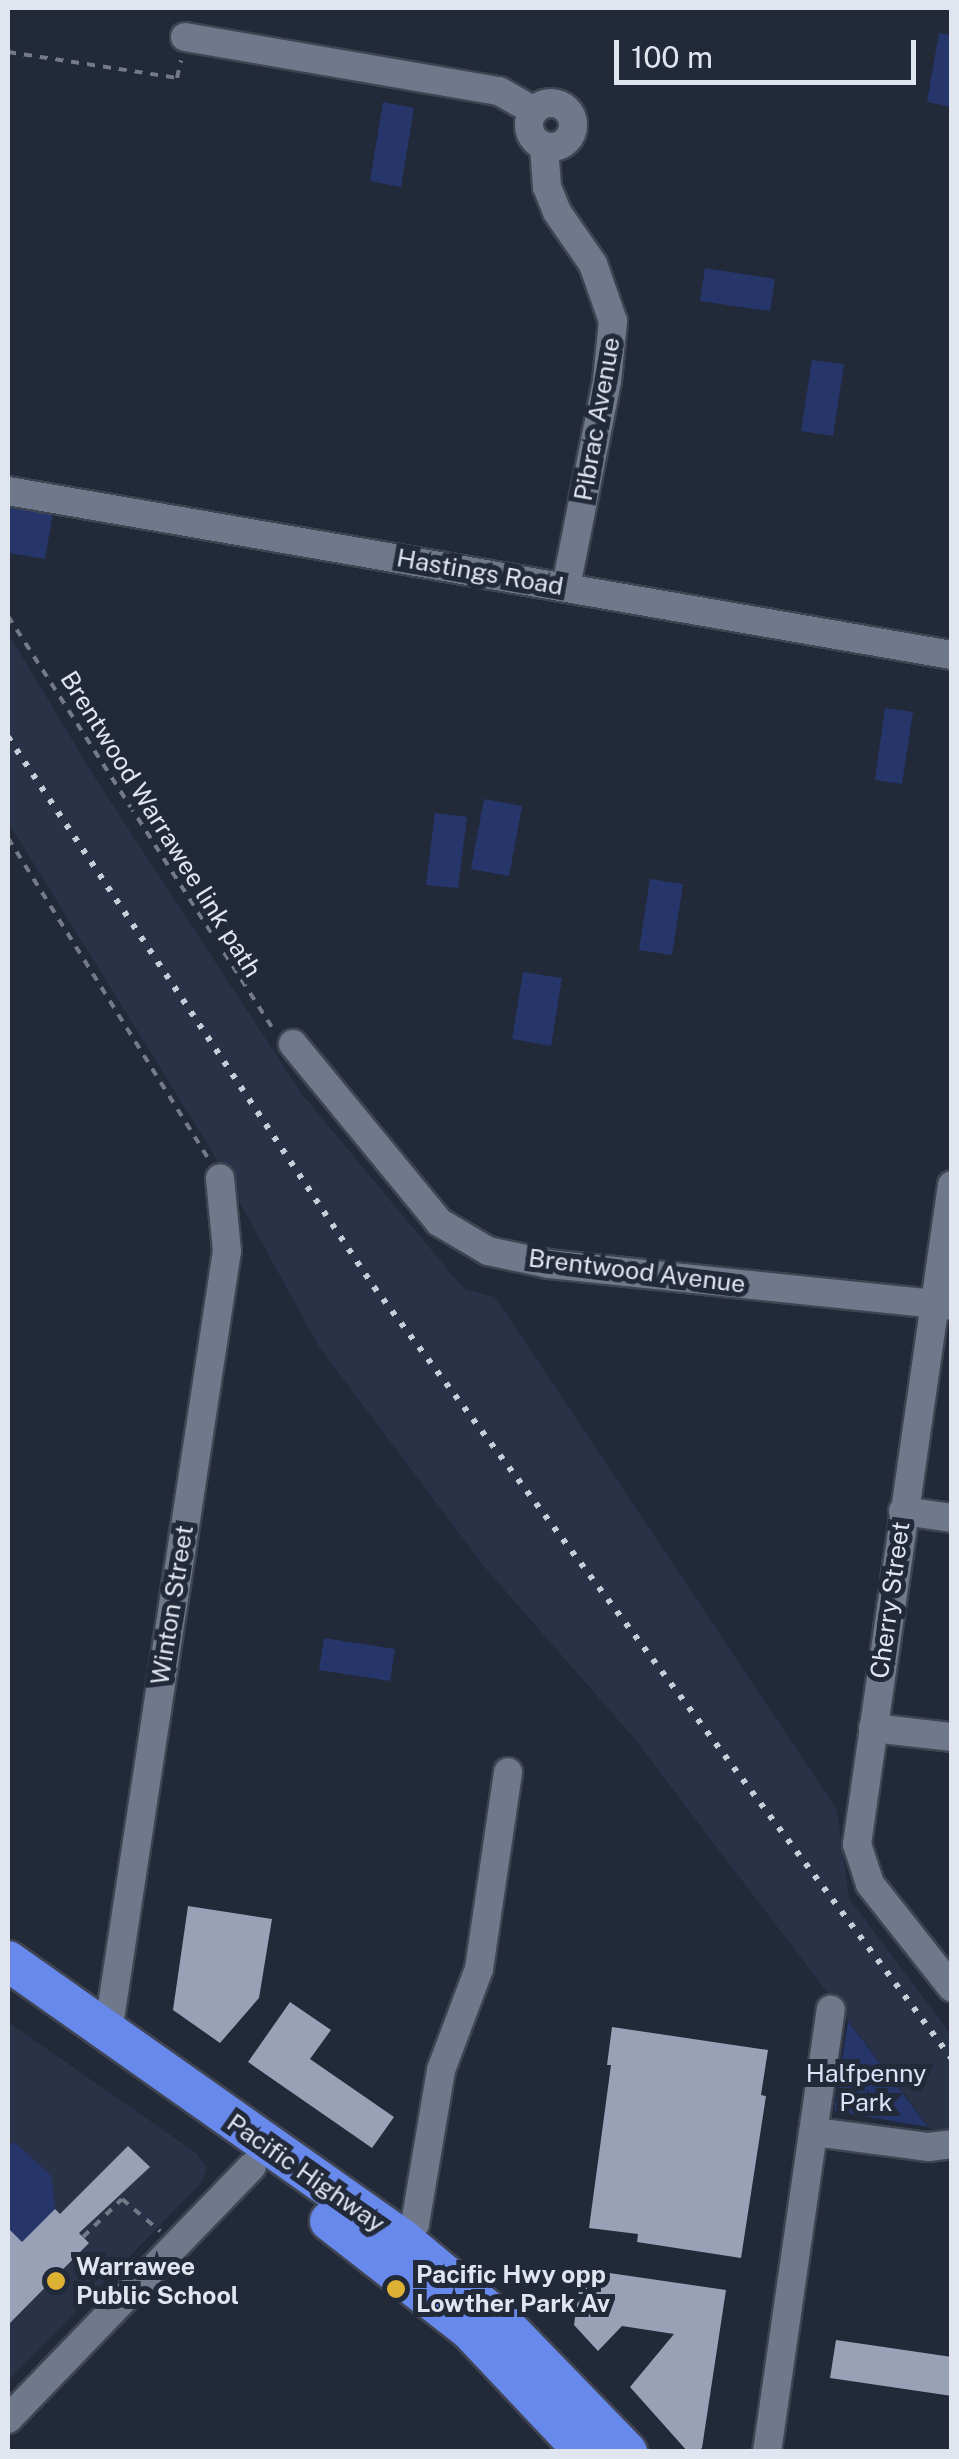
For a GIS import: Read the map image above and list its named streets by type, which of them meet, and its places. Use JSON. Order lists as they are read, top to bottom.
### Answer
{
  "streets": {
    "highway": ["Pacific Highway"],
    "street": [
      "Pibrac Avenue",
      "Hastings Road",
      "Brentwood Avenue",
      "Cherry Street",
      "Winton Street"
    ],
    "path": ["Brentwood Warrawee link path"]
  },
  "crossings": [
    ["Pibrac Avenue", "Hastings Road"],
    ["Brentwood Warrawee link path", "Brentwood Avenue"],
    ["Brentwood Avenue", "Cherry Street"],
    ["Winton Street", "Pacific Highway"]
  ],
  "parks": ["Halfpenny Park"],
  "places": ["Warrawee Public School", "Pacific Hwy opp Lowther Park Av"],
  "scale_bar": "100 m"
}
